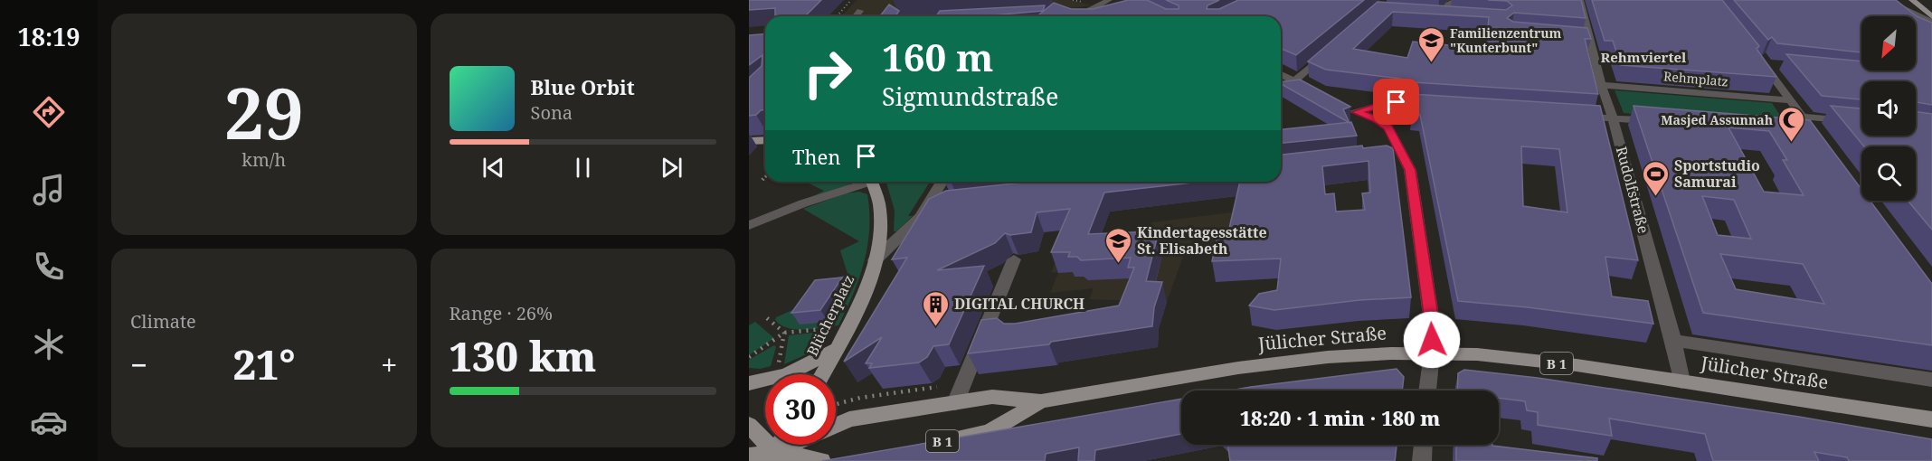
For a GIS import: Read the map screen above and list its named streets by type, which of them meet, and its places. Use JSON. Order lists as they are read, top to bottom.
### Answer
{
  "streets": {
    "main road": ["Blücherplatz", "Jülicher Straße", "B 1"],
    "street": ["Rehmplatz", "Rudolfstraße"]
  },
  "crossings": [
    ["Rehmplatz", "Rudolfstraße"],
    ["Rudolfstraße", "Jülicher Straße"]
  ],
  "districts": ["Rehmviertel"],
  "places": {
    "school or university": ["Familienzentrum \"Kunterbunt\"", "Kindertagesstätte St. Elisabeth"],
    "mosque": ["Masjed Assunnah"],
    "sports": ["Sportstudio Samurai"],
    "building": ["DIGITAL CHURCH"]
  },
  "north": "bottom left",
  "page": {
    "tabs": "18:19",
    "tile": [
      ["29", "km/h"],
      "Climate",
      ["Range · 26%", "130 km"]
    ],
    "turn": ["160 m", "Sigmundstraße"],
    "song": ["Blue Orbit", "Sona"],
    "then": "Then",
    "heat": ["−", "21°", "+"],
    "limit": "30",
    "trip": "18:20 · 1 min · 180 m"
  }
}
